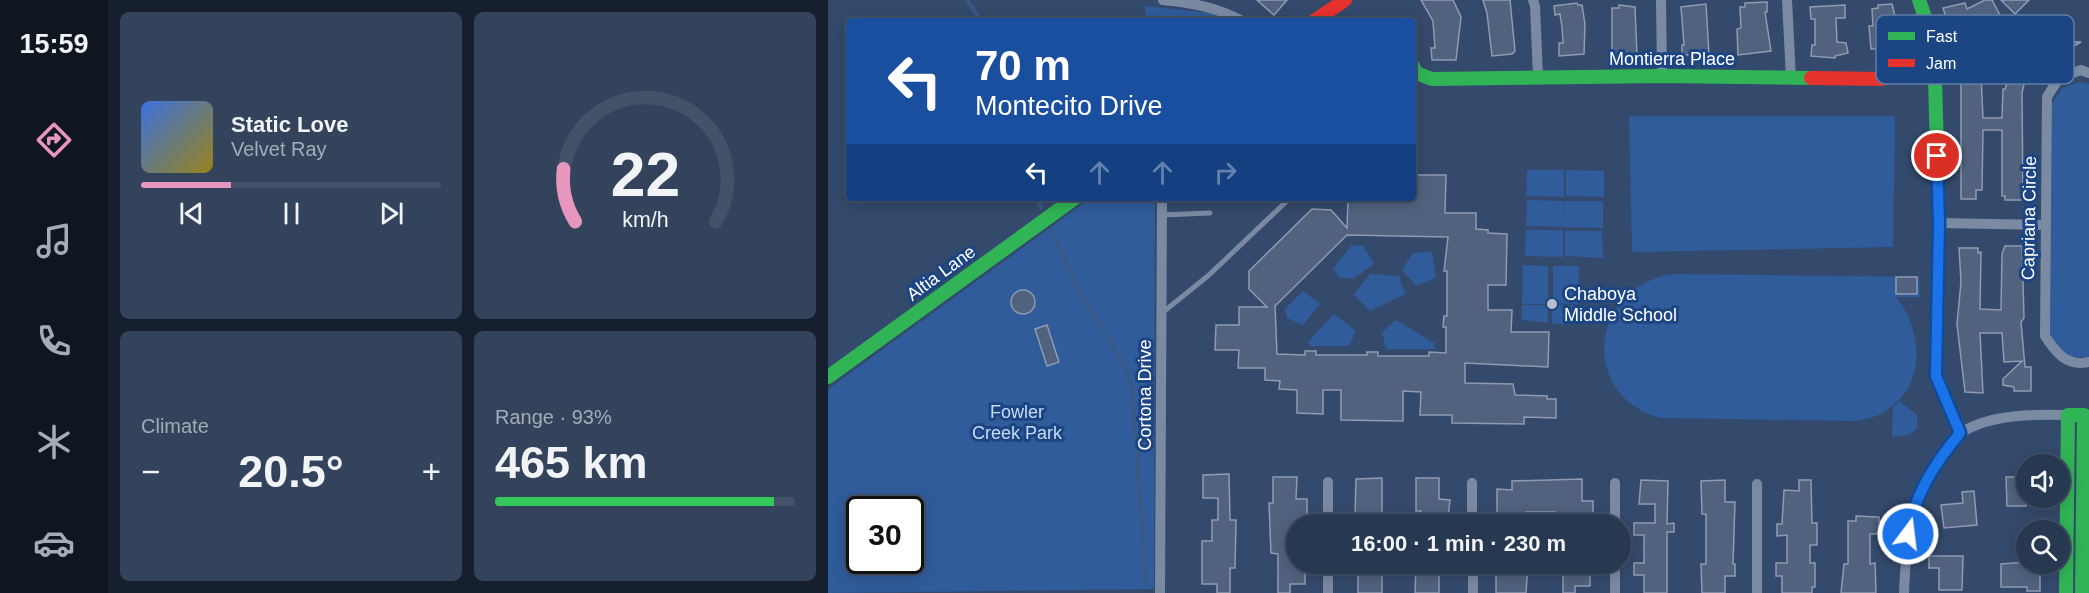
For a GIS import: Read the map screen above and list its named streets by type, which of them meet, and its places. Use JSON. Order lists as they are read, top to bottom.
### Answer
{
  "streets": {
    "street": [
      "Montierra Place",
      "Capriana Circle",
      "Altia Lane",
      "Cortona Drive"
    ]
  },
  "parks": ["Fowler Creek Park"],
  "places": ["Chaboya Middle School"],
  "legend": ["Fast", "Jam"],
  "page": {
    "tabs": "15:59",
    "turn": ["70 m", "Montecito Drive"],
    "song": ["Static Love", "Velvet Ray"],
    "tile": [
      "Climate",
      ["Range · 93%", "465 km"]
    ],
    "heat": ["−", "20.5°", "+"],
    "limit": "30",
    "trip": "16:00 · 1 min · 230 m",
    "gauge": ["22", "km/h"]
  }
}
